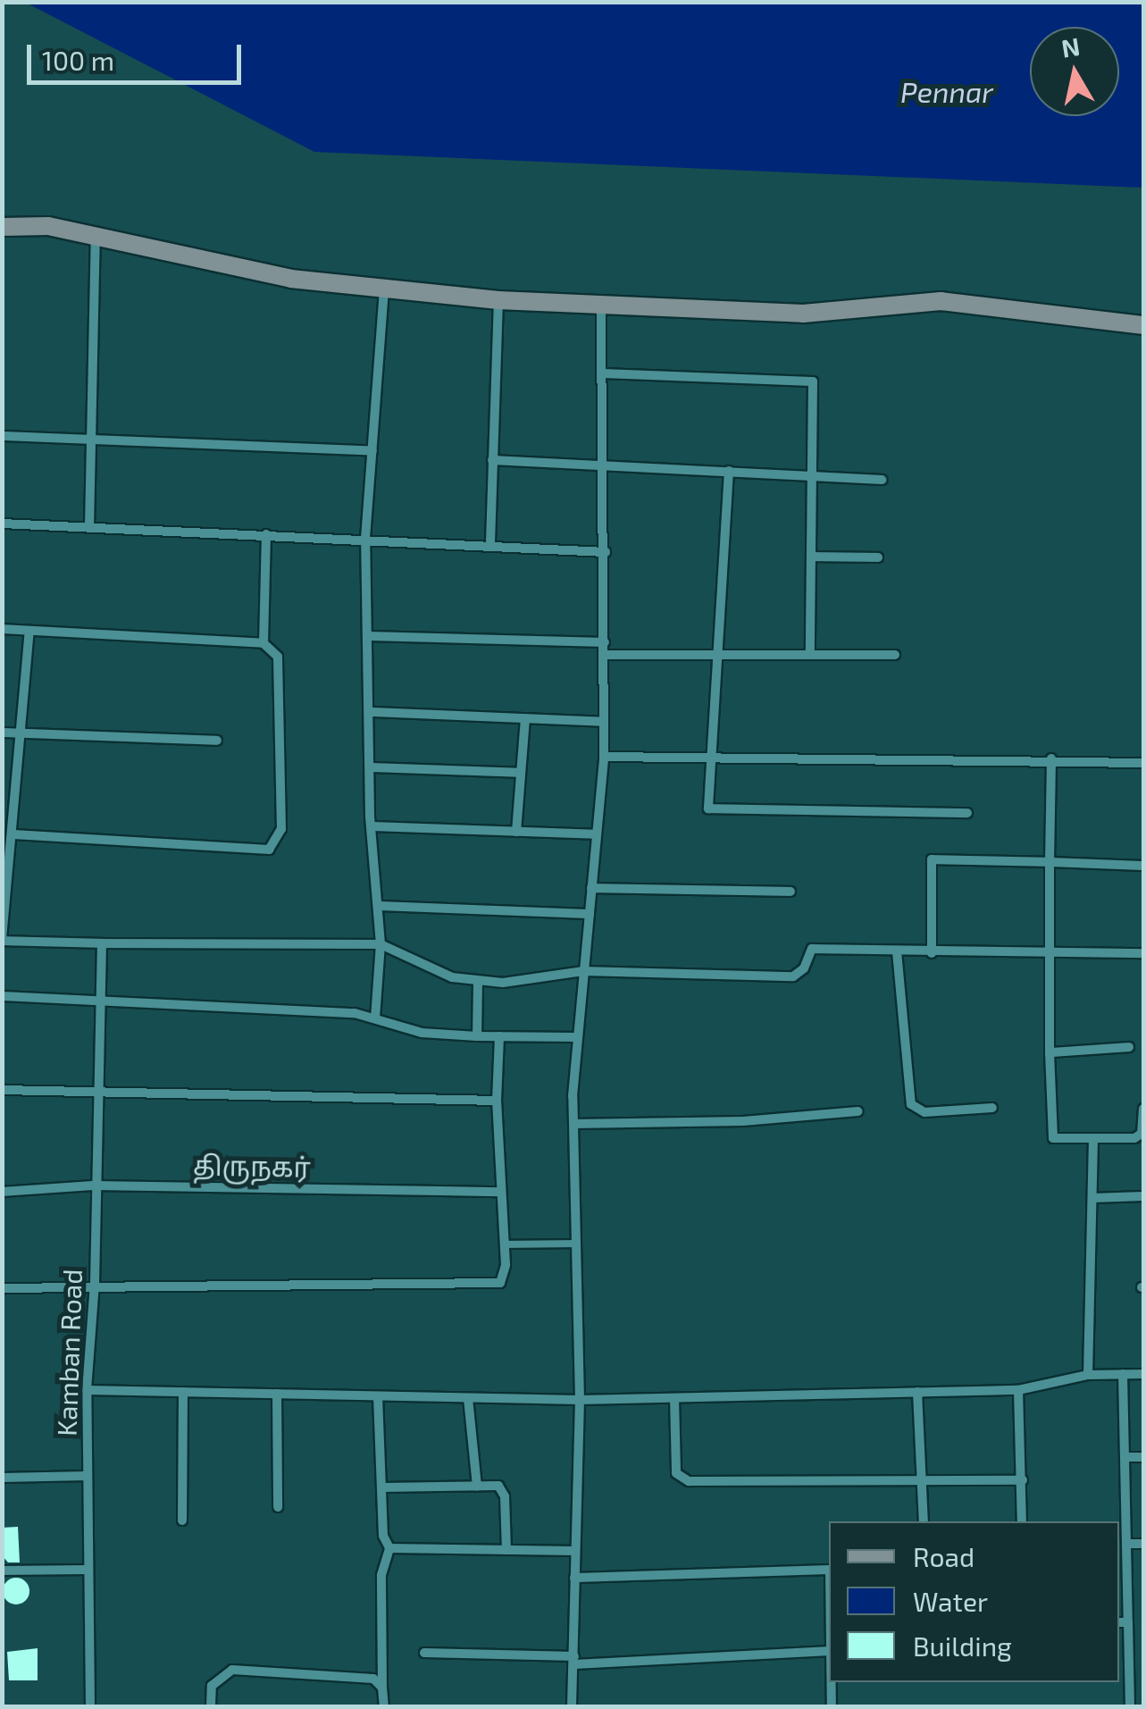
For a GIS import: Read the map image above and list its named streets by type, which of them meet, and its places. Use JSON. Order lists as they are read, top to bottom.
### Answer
{
  "streets": {
    "street": ["திருநகர்", "Kamban Road"]
  },
  "crossings": [
    ["திருநகர்", "Kamban Road"]
  ],
  "water": ["Pennar"],
  "legend": ["Road", "Water", "Building"],
  "scale_bar": "100 m",
  "north": "top"
}
